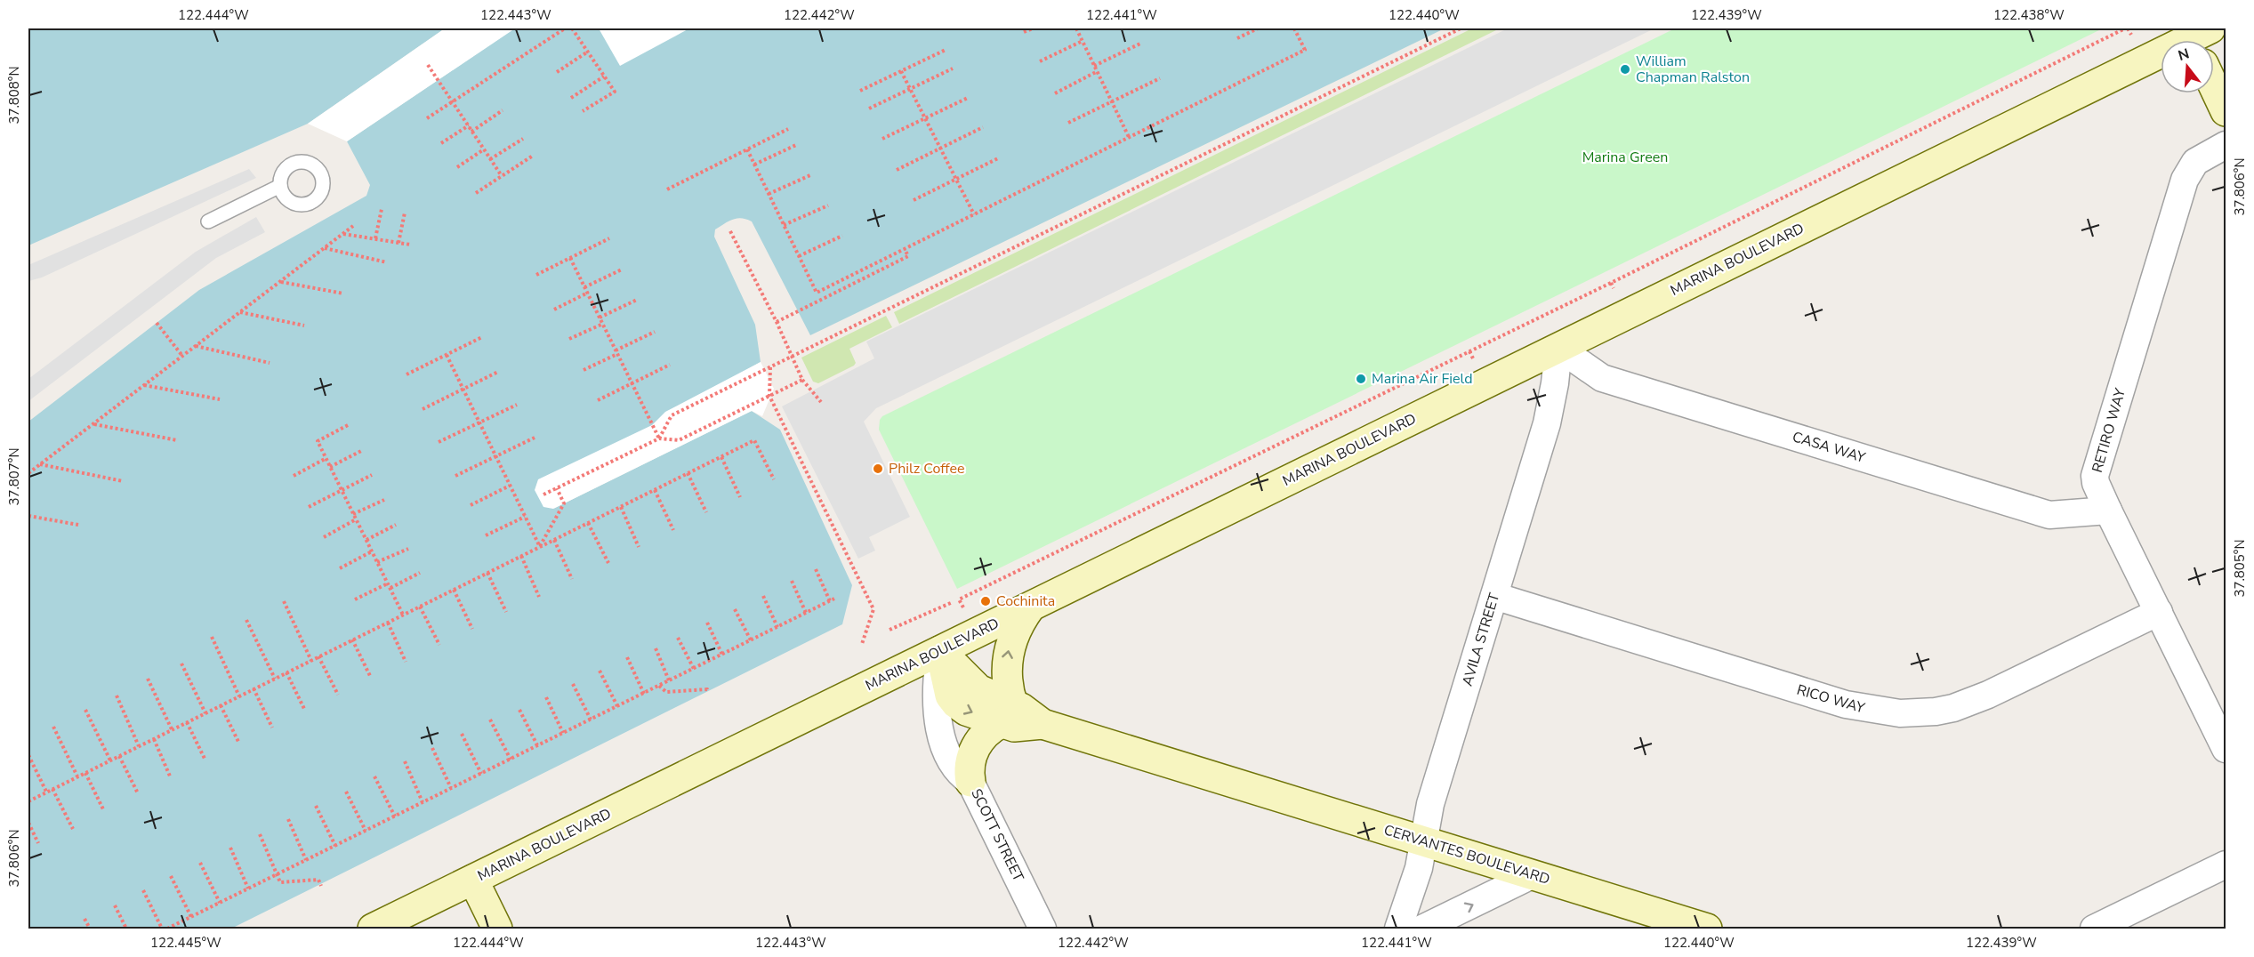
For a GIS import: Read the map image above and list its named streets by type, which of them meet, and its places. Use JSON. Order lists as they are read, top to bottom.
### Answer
{
  "streets": {
    "main road": ["MARINA BOULEVARD", "CERVANTES BOULEVARD"],
    "street": [
      "RETIRO WAY",
      "CASA WAY",
      "AVILA STREET",
      "RICO WAY",
      "SCOTT STREET"
    ]
  },
  "crossings": [
    ["MARINA BOULEVARD", "CASA WAY"],
    ["MARINA BOULEVARD", "AVILA STREET"],
    ["MARINA BOULEVARD", "SCOTT STREET"],
    ["MARINA BOULEVARD", "CERVANTES BOULEVARD"],
    ["RETIRO WAY", "CASA WAY"],
    ["RETIRO WAY", "RICO WAY"],
    ["CASA WAY", "AVILA STREET"],
    ["AVILA STREET", "RICO WAY"],
    ["AVILA STREET", "CERVANTES BOULEVARD"],
    ["SCOTT STREET", "CERVANTES BOULEVARD"]
  ],
  "parks": ["Marina Green"],
  "places": [
    "William Chapman Ralston",
    "Marina Air Field",
    "Philz Coffee",
    "Cochinita"
  ],
  "north": "top",
  "coordinates": [
    "122.444°W",
    "122.443°W",
    "122.442°W",
    "122.441°W",
    "122.440°W",
    "122.439°W",
    "122.438°W",
    "37.808°N",
    "37.806°N",
    "37.807°N",
    "37.805°N",
    "122.445°W"
  ]
}
